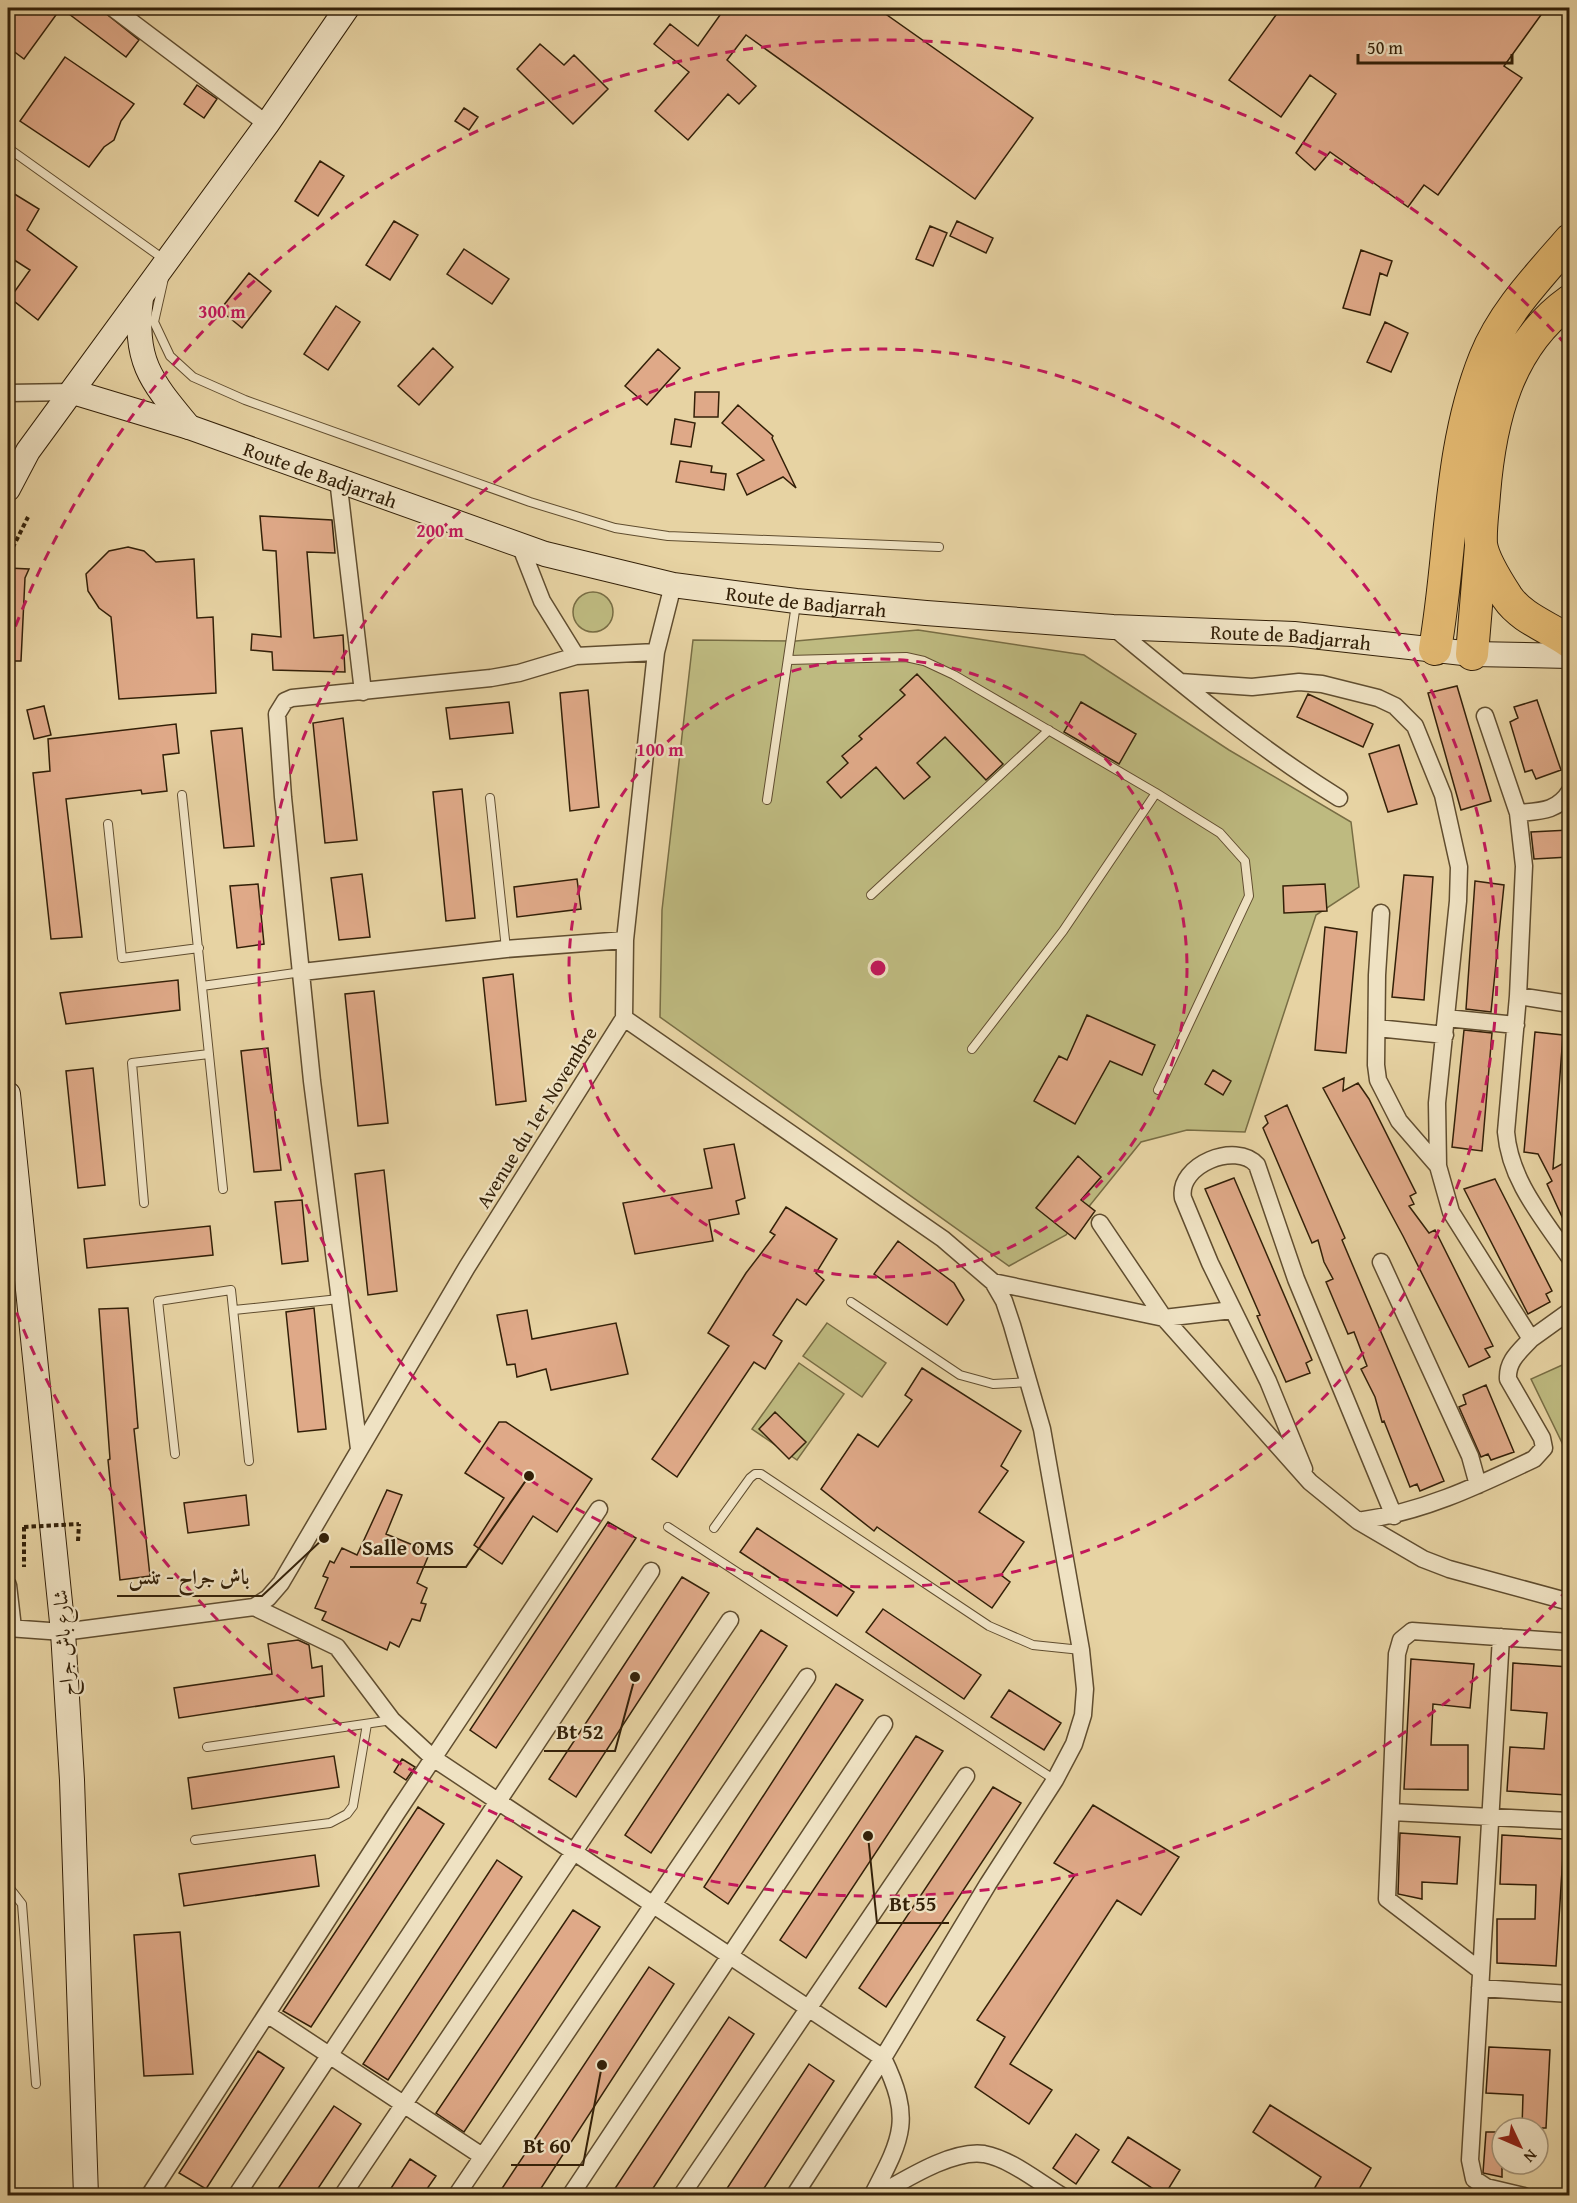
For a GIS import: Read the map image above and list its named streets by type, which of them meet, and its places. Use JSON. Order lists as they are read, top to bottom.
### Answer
{
  "streets": {
    "main road": ["Route de Badjarrah", "شارع باش جراح"],
    "street": ["Avenue du 1er Novembre"]
  },
  "crossings": [
    ["Route de Badjarrah", "Avenue du 1er Novembre"]
  ],
  "places": [
    "Salle OMS",
    "باش جراح - تنس",
    "Bt 52",
    "Bt 55",
    "Bt 60"
  ],
  "scale_bar": "50 m",
  "north": "bottom right",
  "rings": ["300 m", "200 m", "100 m"]
}
